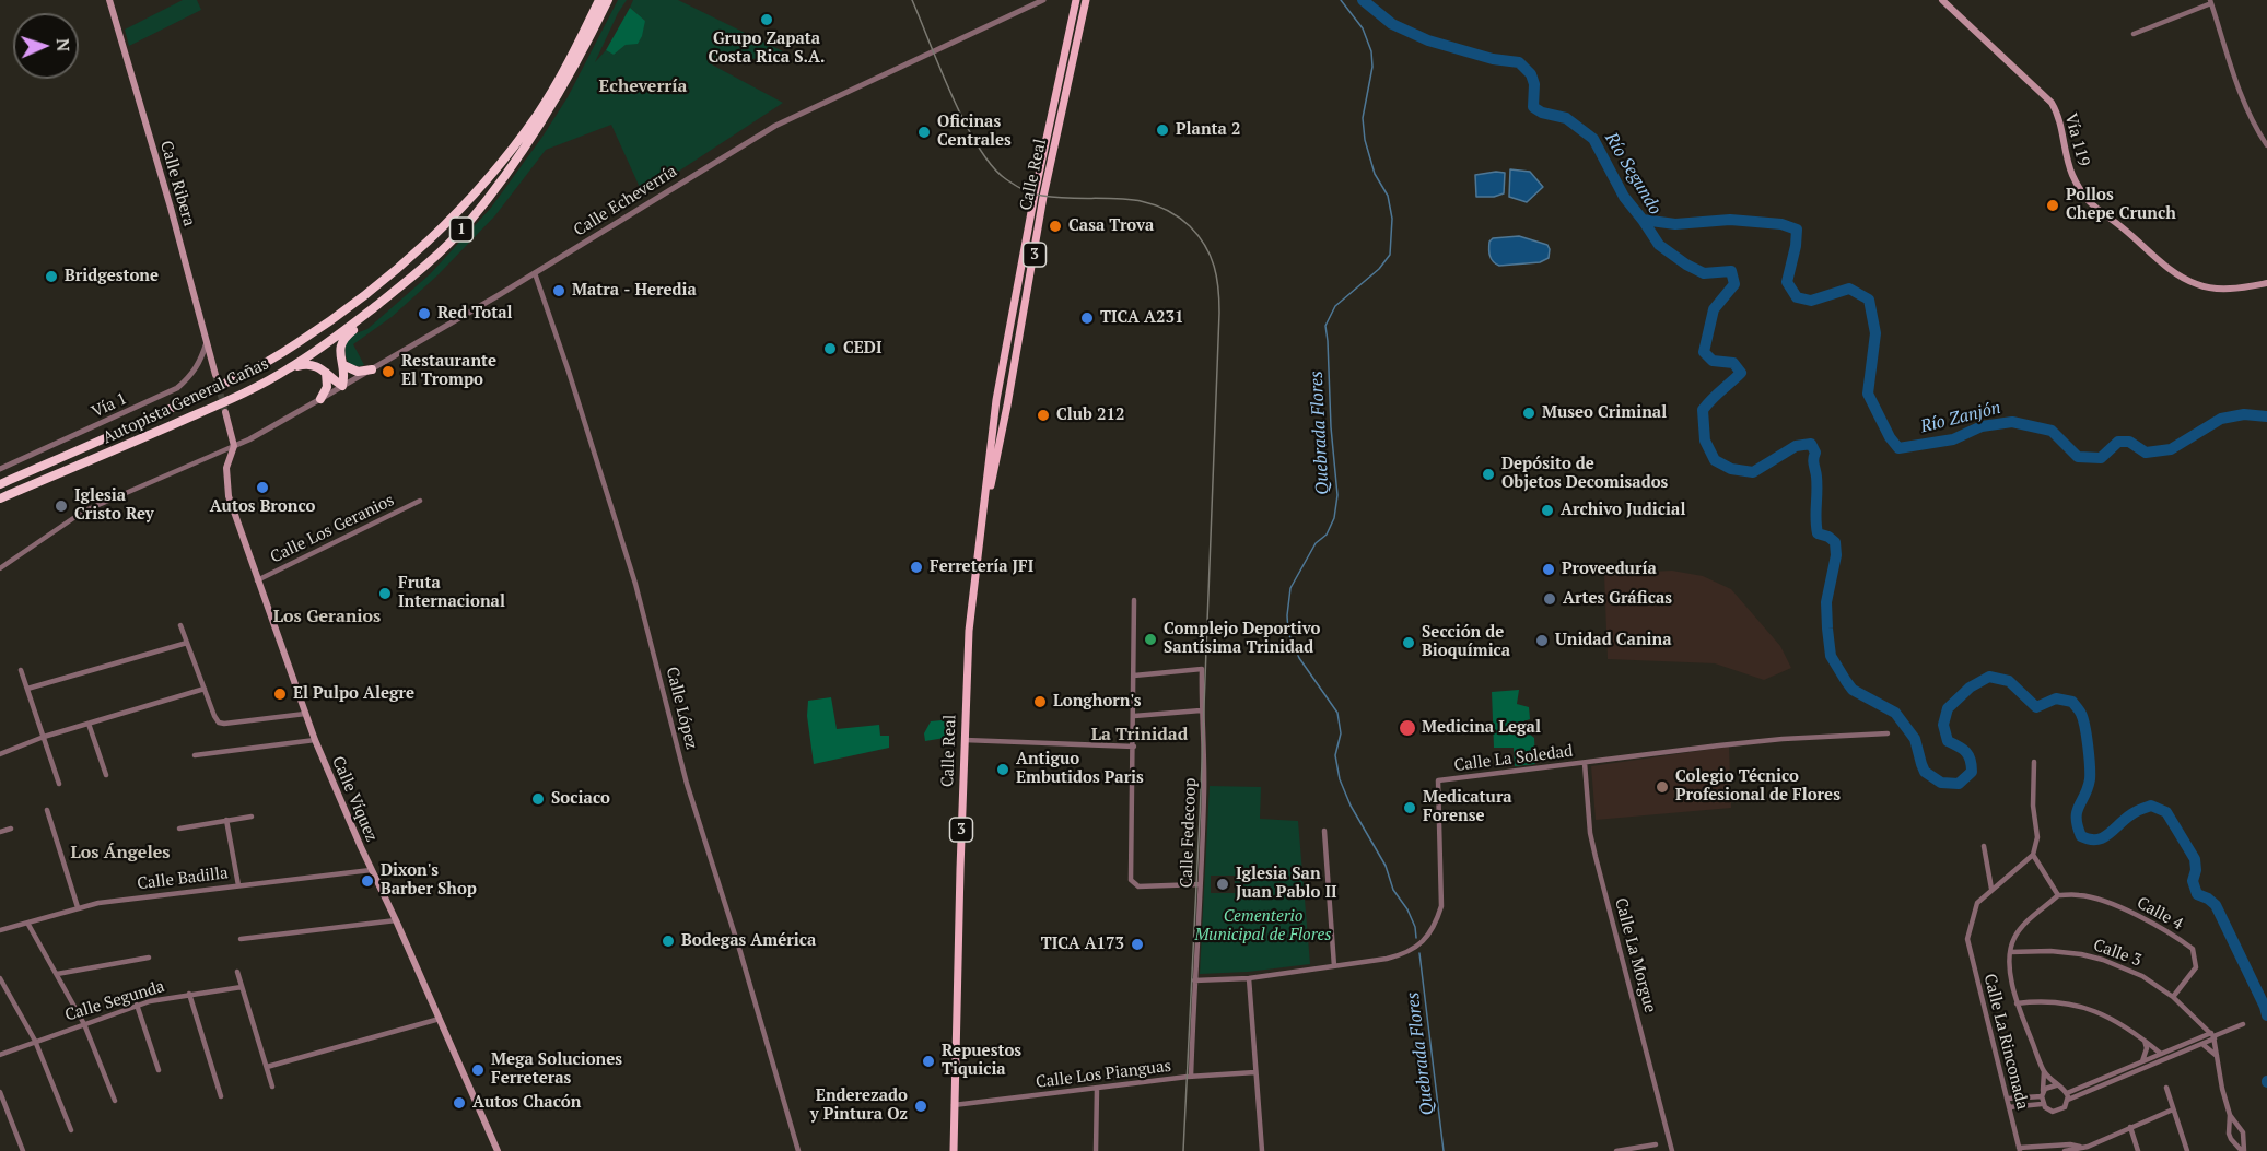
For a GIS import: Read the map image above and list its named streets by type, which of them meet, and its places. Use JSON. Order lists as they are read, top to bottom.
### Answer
{
  "streets": {
    "highway": ["1", "Autopista General Cañas"],
    "main road": [
      "Vía 119",
      "Calle Real",
      "Calle Ribera",
      "3",
      "Calle Víquez"
    ],
    "street": [
      "Calle Echeverría",
      "Vía 1",
      "Calle Los Geranios",
      "Calle López",
      "Calle La Soledad",
      "Calle Fedecoop",
      "Calle Badilla",
      "Calle 4",
      "Calle 3",
      "Calle La Morgue",
      "Calle Segunda",
      "Calle La Rinconada",
      "Calle Los Pianguas"
    ]
  },
  "crossings": [
    ["Calle Real", "Calle Los Pianguas"],
    ["Calle Ribera", "Vía 1"],
    ["Calle Echeverría", "Calle López"],
    ["Calle Echeverría", "Calle Víquez"],
    ["Calle Los Geranios", "Calle Víquez"],
    ["Calle La Soledad", "Calle Fedecoop"],
    ["Calle La Soledad", "Calle La Morgue"],
    ["Calle Víquez", "Calle Badilla"],
    ["Calle Fedecoop", "Calle Los Pianguas"],
    ["Calle 4", "Calle 3"]
  ],
  "districts": [
    "Echeverría",
    "Los Geranios",
    "La Trinidad",
    "Los Ángeles"
  ],
  "water": ["Río Segundo", "Río Zanjón", "Quebrada Flores"],
  "parks": ["Cementerio Municipal de Flores"],
  "places": [
    "Grupo Zapata Costa Rica S.A.",
    "Planta 2",
    "Oficinas Centrales",
    "Pollos Chepe Crunch",
    "Casa Trova",
    "Bridgestone",
    "Matra - Heredia",
    "Red Total",
    "TICA A231",
    "CEDI",
    "Restaurante El Trompo",
    "Museo Criminal",
    "Club 212",
    "Depósito de Objetos Decomisados",
    "Autos Bronco",
    "Iglesia Cristo Rey",
    "Archivo Judicial",
    "Ferretería JFI",
    "Proveeduría",
    "Fruta Internacional",
    "Artes Gráficas",
    "Complejo Deportivo Santísima Trinidad",
    "Unidad Canina",
    "Sección de Bioquímica",
    "El Pulpo Alegre",
    "Longhorn's",
    "Medicina Legal",
    "Antiguo Embutidos Paris",
    "Colegio Técnico Profesional de Flores",
    "Sociaco",
    "Medicatura Forense",
    "Dixon's Barber Shop",
    "Iglesia San Juan Pablo II",
    "Bodegas América",
    "TICA A173",
    "Repuestos Tiquicia",
    "Mega Soluciones Ferreteras",
    "Autos Chacón",
    "Enderezado y Pintura Oz"
  ],
  "north": "right"
}
